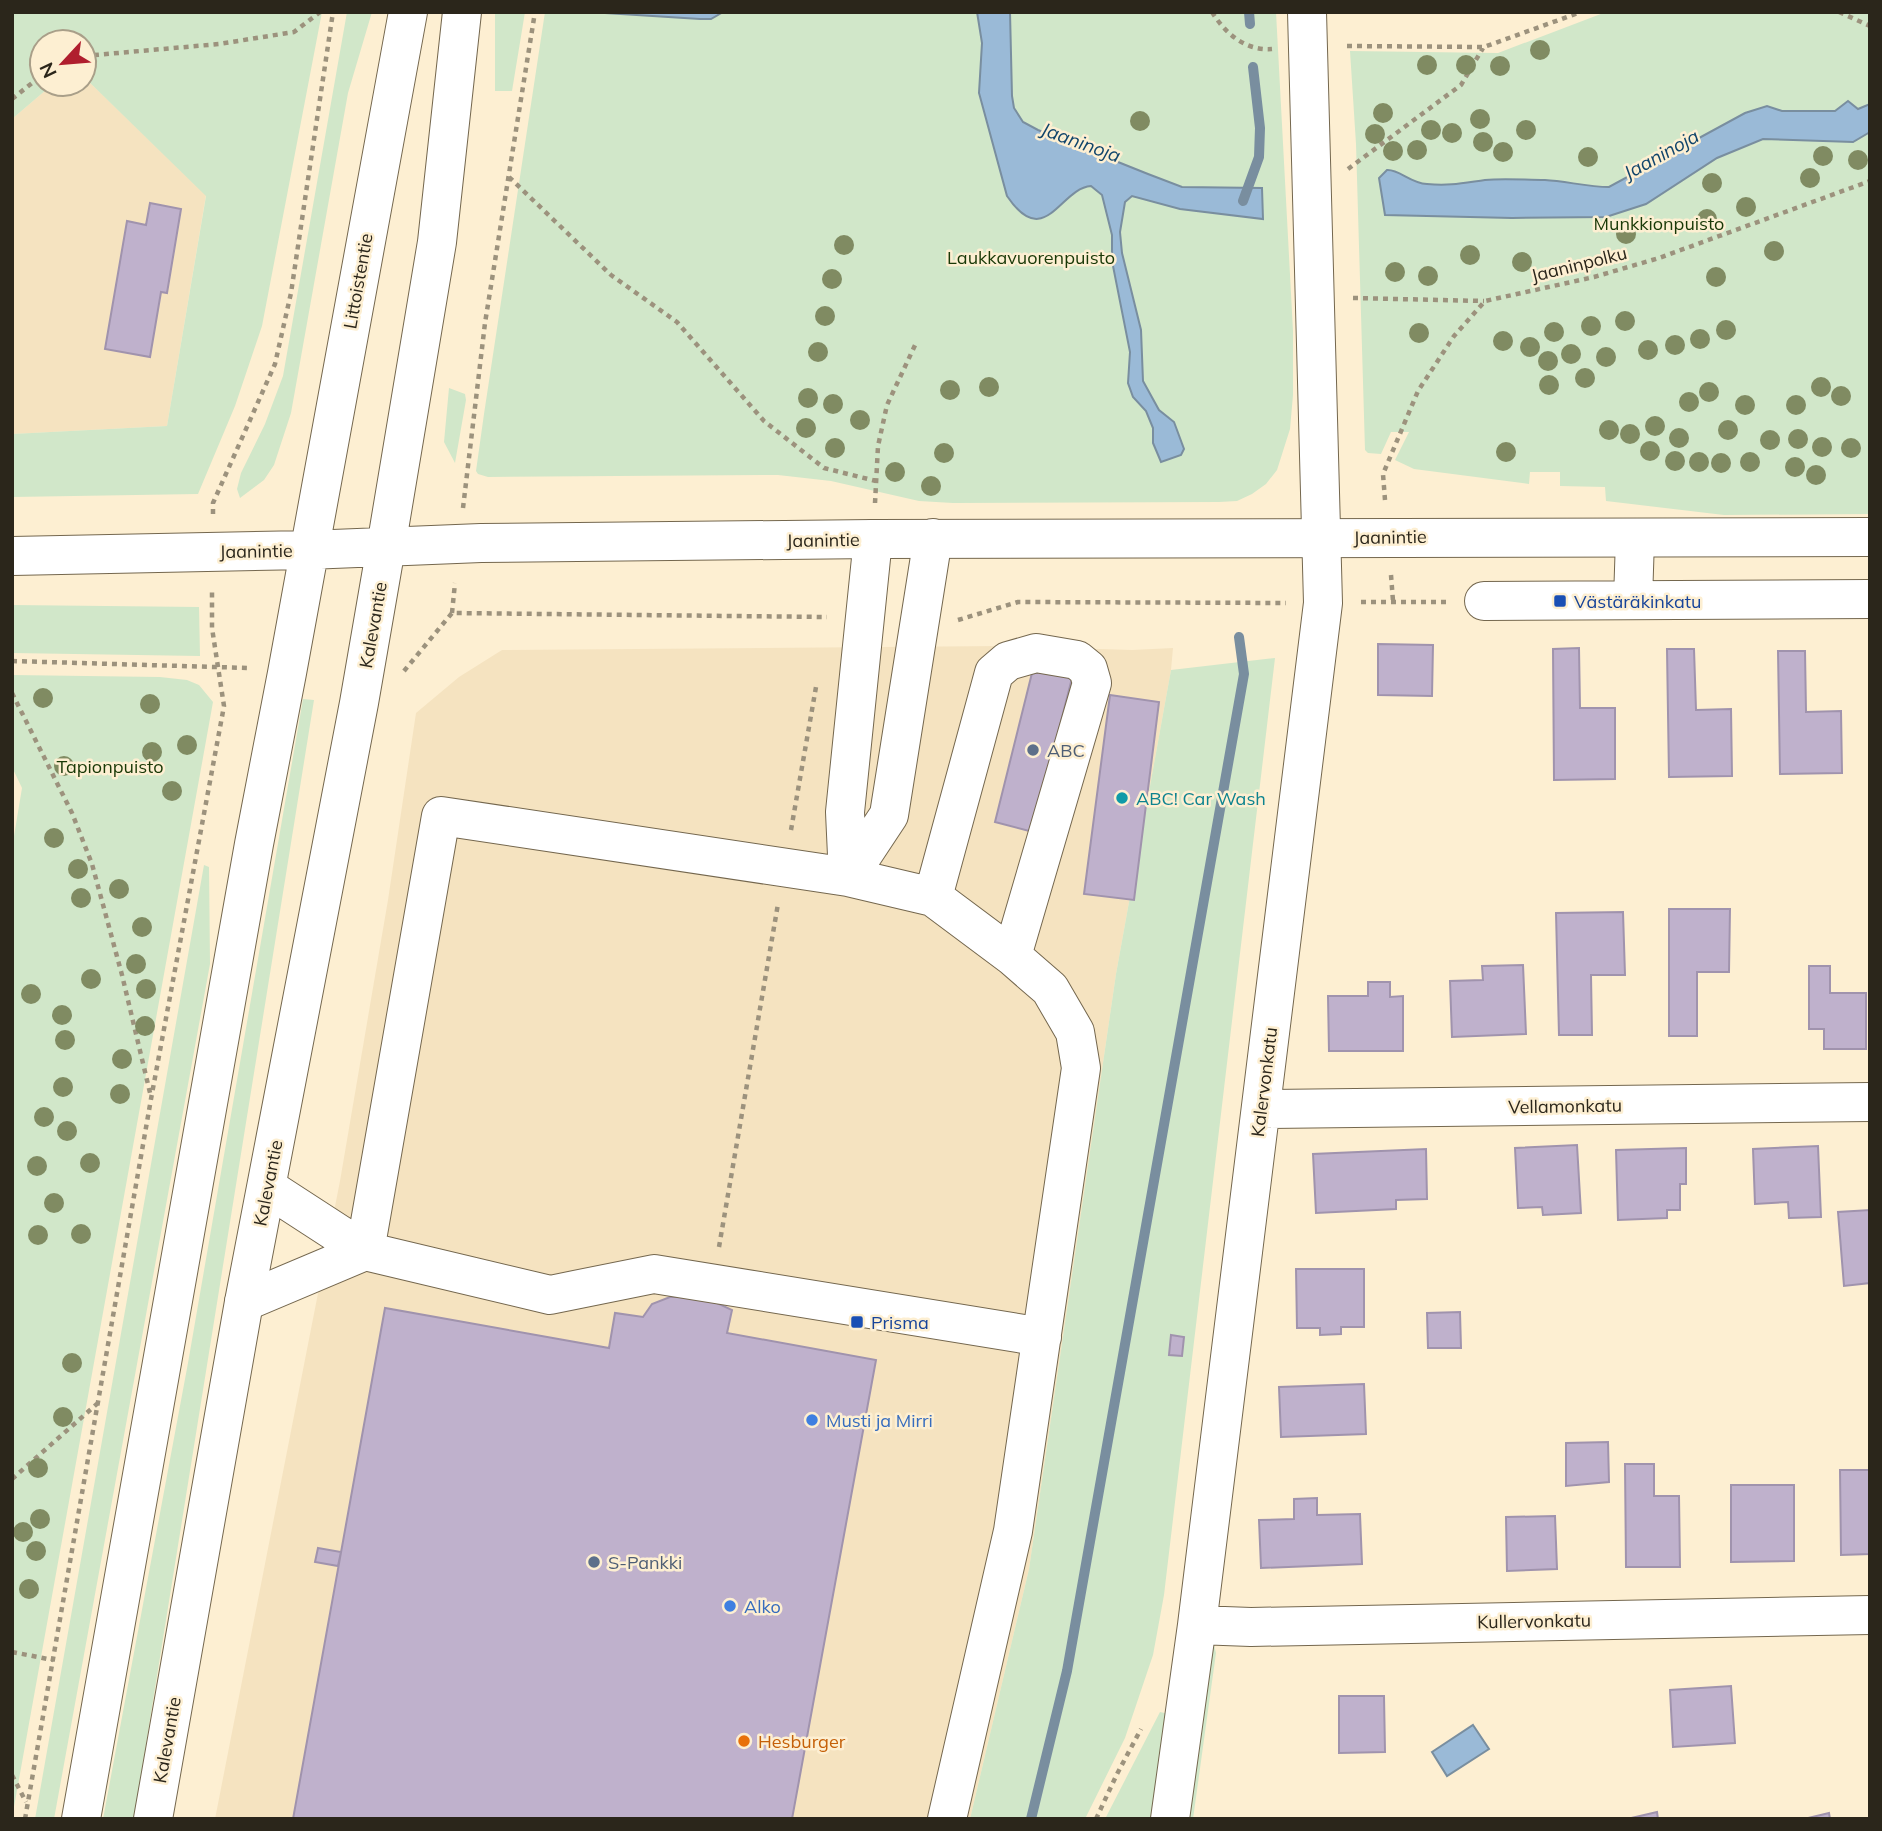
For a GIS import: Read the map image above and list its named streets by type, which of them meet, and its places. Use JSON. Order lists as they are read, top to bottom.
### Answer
{
  "streets": {
    "main road": [
      "Littoistentie",
      "Jaanintie",
      "Kalevantie",
      "Kalervonkatu",
      "Vellamonkatu",
      "Kullervonkatu"
    ],
    "path": ["Jaaninpolku"]
  },
  "crossings": [
    ["Littoistentie", "Jaanintie"],
    ["Jaanintie", "Kalevantie"],
    ["Jaanintie", "Kalervonkatu"],
    ["Kalervonkatu", "Vellamonkatu"],
    ["Kalervonkatu", "Kullervonkatu"]
  ],
  "water": ["Jaaninoja"],
  "parks": ["Munkkionpuisto", "Laukkavuorenpuisto", "Tapionpuisto"],
  "places": {
    "transit": ["Västäräkinkatu", "Prisma"],
    "other": [
      "ABC",
      "ABC! Car Wash",
      "Musti ja Mirri",
      "S-Pankki",
      "Alko",
      "Hesburger"
    ]
  },
  "north": "bottom left"
}
